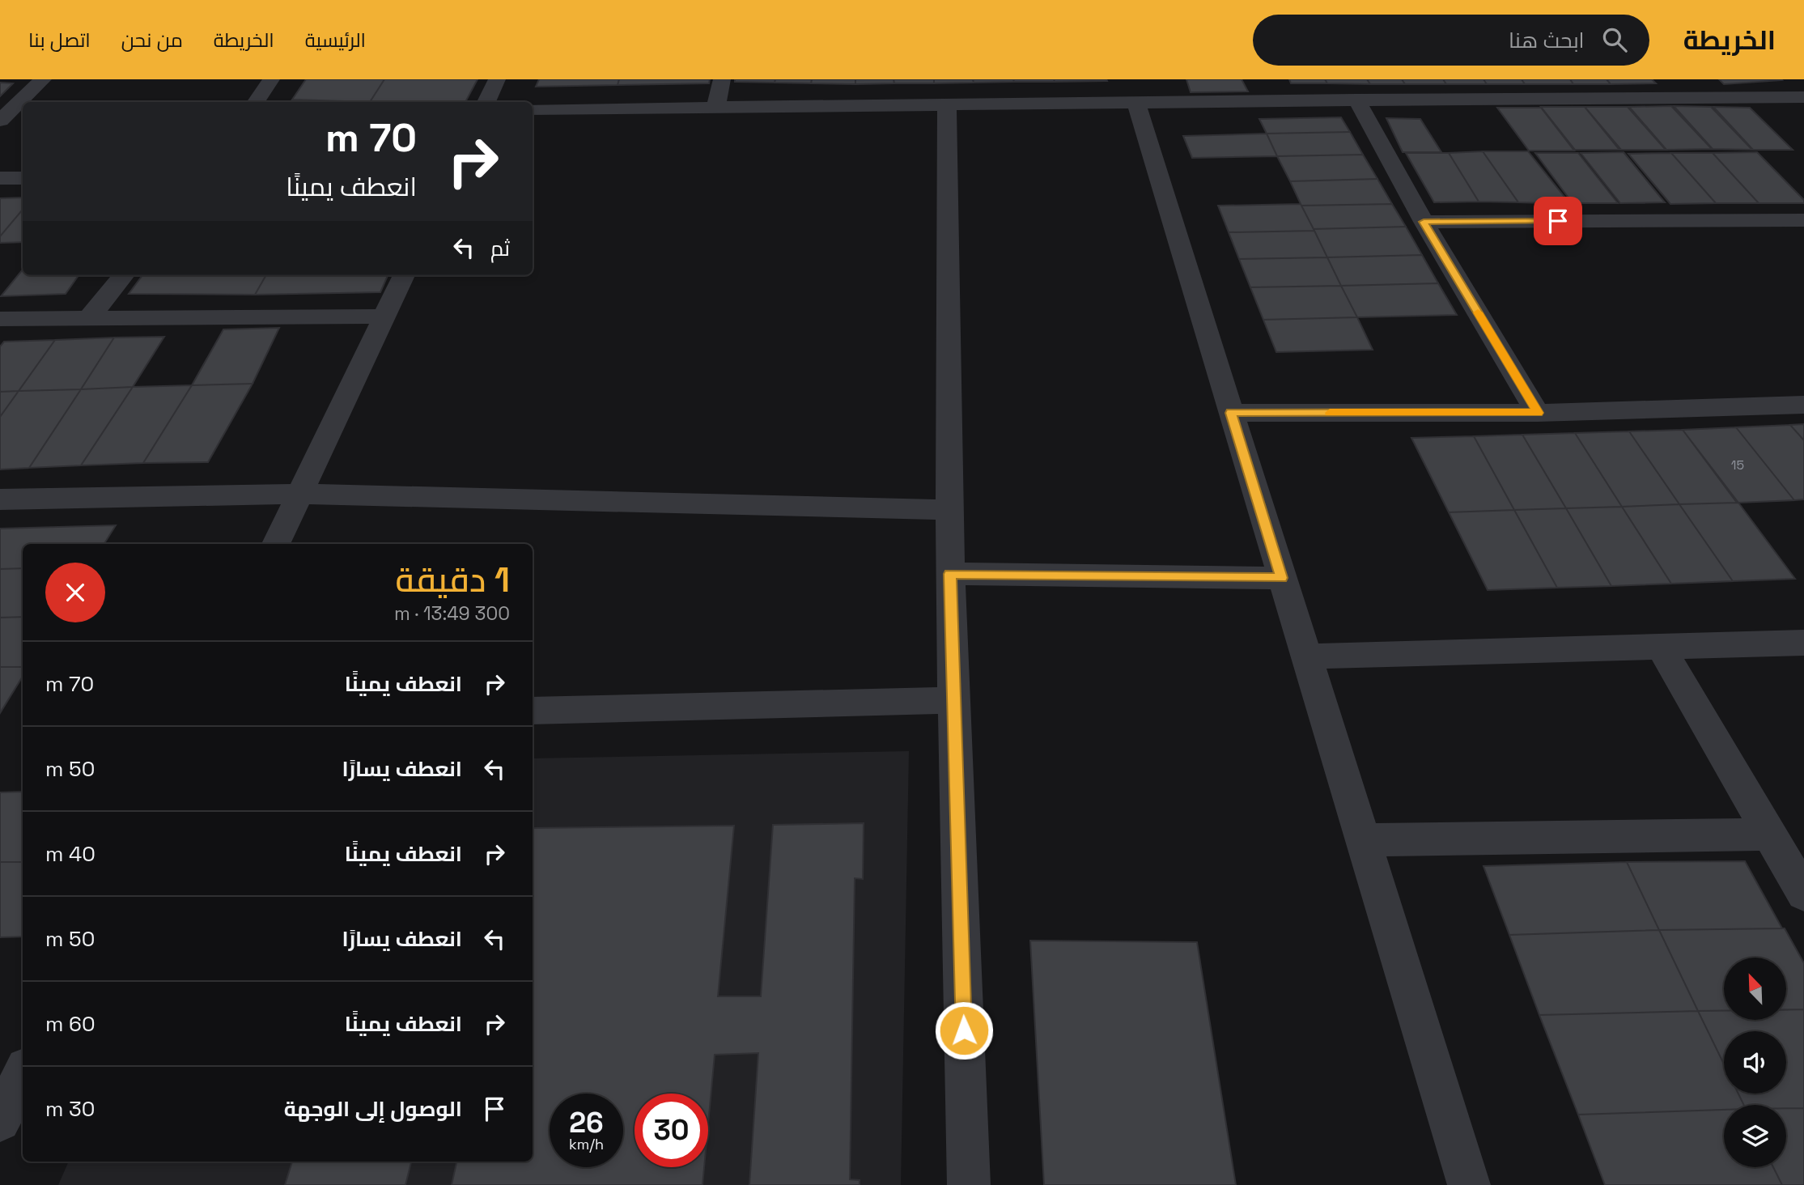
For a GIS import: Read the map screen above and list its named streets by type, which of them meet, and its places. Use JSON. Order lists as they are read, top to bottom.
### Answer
{
  "house_numbers": ["15"],
  "north": "top left",
  "page": {
    "header": "الخريطة",
    "search": "ابحث هنا",
    "nav": [
      "الرئيسية",
      "الخريطة",
      "من نحن",
      "اتصل بنا"
    ],
    "turn": ["70 m", "انعطف يمينًا"],
    "then": "ثم",
    "heading": ["1 دقيقة", "300 m · 13:49"],
    "list": [
      {
        "name": "انعطف يمينًا",
        "value": "70 m"
      },
      {
        "name": "انعطف يسارًا",
        "value": "50 m"
      },
      {
        "name": "انعطف يمينًا",
        "value": "40 m"
      },
      {
        "name": "انعطف يسارًا",
        "value": "50 m"
      },
      {
        "name": "انعطف يمينًا",
        "value": "60 m"
      },
      {
        "name": "الوصول إلى الوجهة",
        "value": "30 m"
      }
    ],
    "speed": "26 km/h",
    "limit": "30"
  }
}
